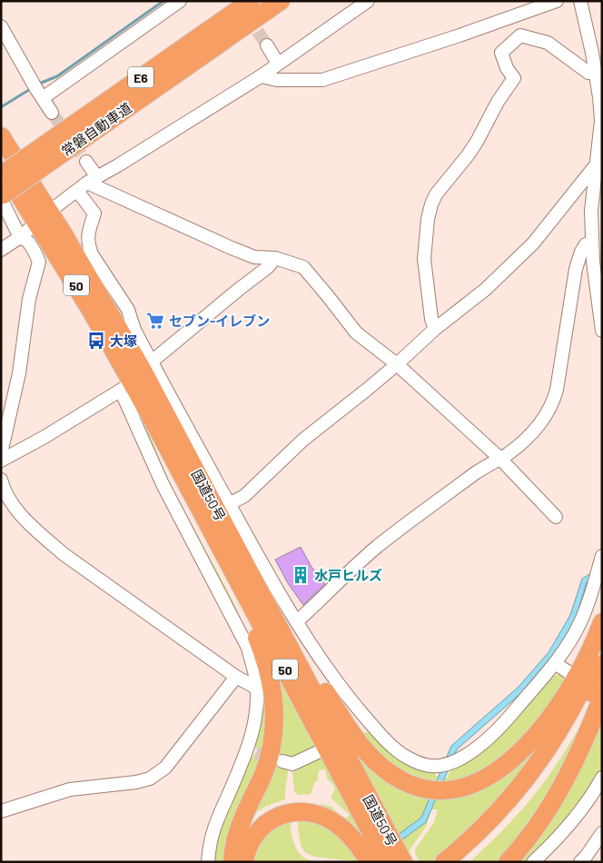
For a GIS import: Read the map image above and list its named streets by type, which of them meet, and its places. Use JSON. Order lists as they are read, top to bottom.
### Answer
{
  "streets": {
    "highway": [
      "E6",
      "常磐自動車道",
      "50",
      "国道50号"
    ]
  },
  "places": {
    "supermarket": ["セブン-イレブン"],
    "bus stop": ["大塚"],
    "building": ["水戸ヒルズ"]
  }
}
